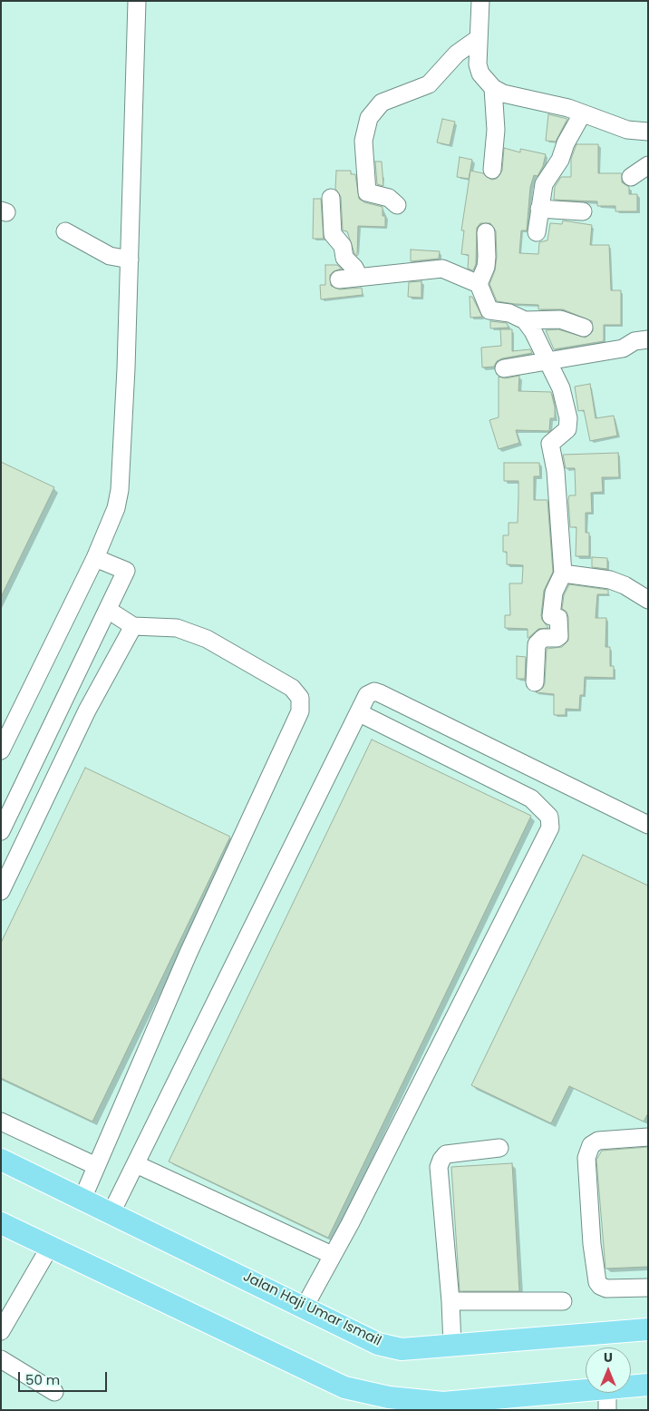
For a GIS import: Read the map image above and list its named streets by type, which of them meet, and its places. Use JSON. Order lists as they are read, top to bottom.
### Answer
{
  "streets": {
    "main road": ["Jalan Haji Umar Ismail"]
  },
  "scale_bar": "50 m",
  "north": "top"
}
